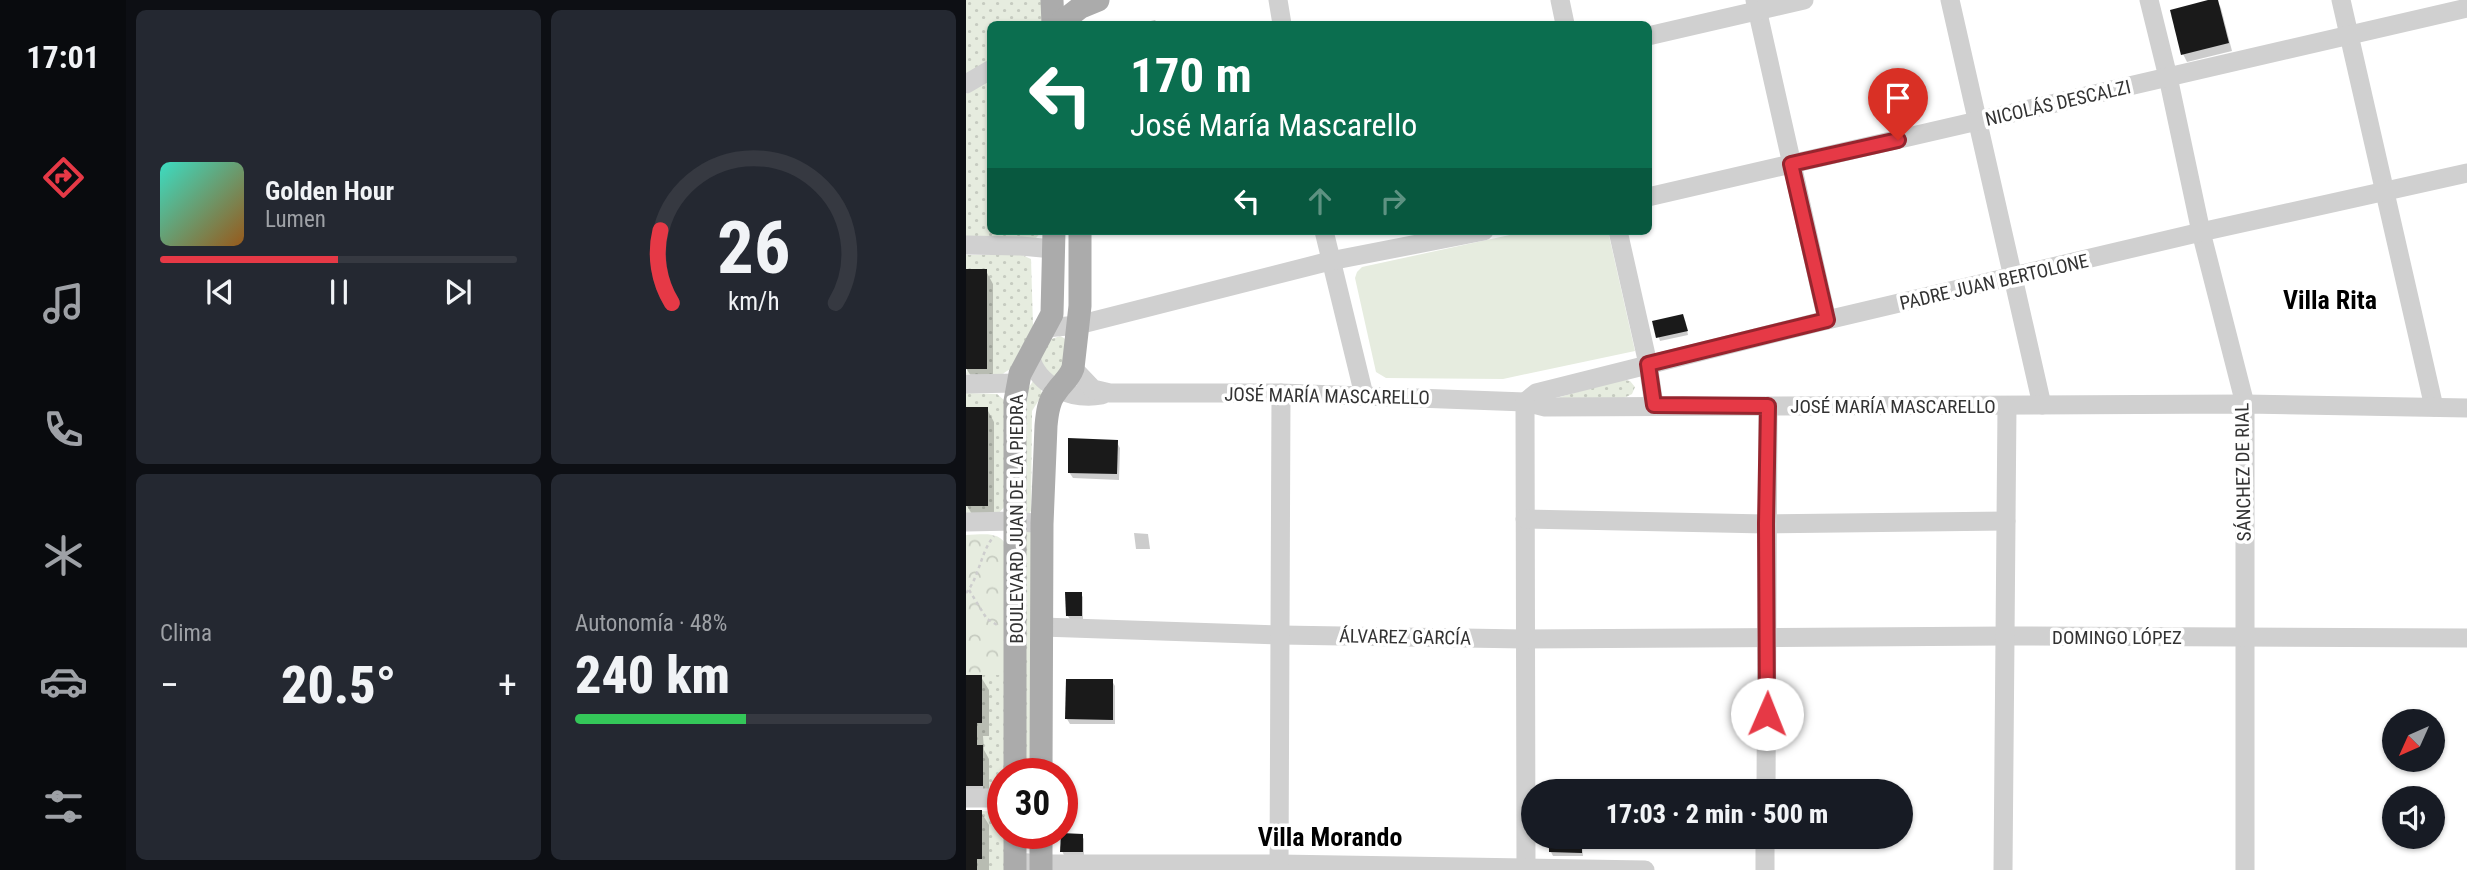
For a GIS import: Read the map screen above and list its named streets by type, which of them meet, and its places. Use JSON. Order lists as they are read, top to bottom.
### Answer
{
  "streets": {
    "main road": ["BOULEVARD JUAN DE LA PIEDRA"],
    "street": [
      "NICOLÁS DESCALZI",
      "PADRE JUAN BERTOLONE",
      "JOSÉ MARÍA MASCARELLO",
      "SÁNCHEZ DE RIAL",
      "ÁLVAREZ GARCÍA",
      "DOMINGO LÓPEZ"
    ]
  },
  "crossings": [
    ["NICOLÁS DESCALZI", "SÁNCHEZ DE RIAL"],
    ["PADRE JUAN BERTOLONE", "JOSÉ MARÍA MASCARELLO"],
    ["PADRE JUAN BERTOLONE", "SÁNCHEZ DE RIAL"],
    ["JOSÉ MARÍA MASCARELLO", "SÁNCHEZ DE RIAL"],
    ["JOSÉ MARÍA MASCARELLO", "BOULEVARD JUAN DE LA PIEDRA"],
    ["SÁNCHEZ DE RIAL", "DOMINGO LÓPEZ"],
    ["BOULEVARD JUAN DE LA PIEDRA", "ÁLVAREZ GARCÍA"],
    ["ÁLVAREZ GARCÍA", "DOMINGO LÓPEZ"]
  ],
  "districts": ["Villa Rita", "Villa Morando"],
  "north": "bottom left",
  "page": {
    "tabs": "17:01",
    "turn": ["170 m", "José María Mascarello"],
    "song": ["Golden Hour", "Lumen"],
    "tile": [
      "Clima",
      ["Autonomía · 48%", "240 km"]
    ],
    "heat": ["−", "20.5°", "+"],
    "limit": "30",
    "trip": "17:03 · 2 min · 500 m",
    "gauge": ["26", "km/h"]
  }
}
